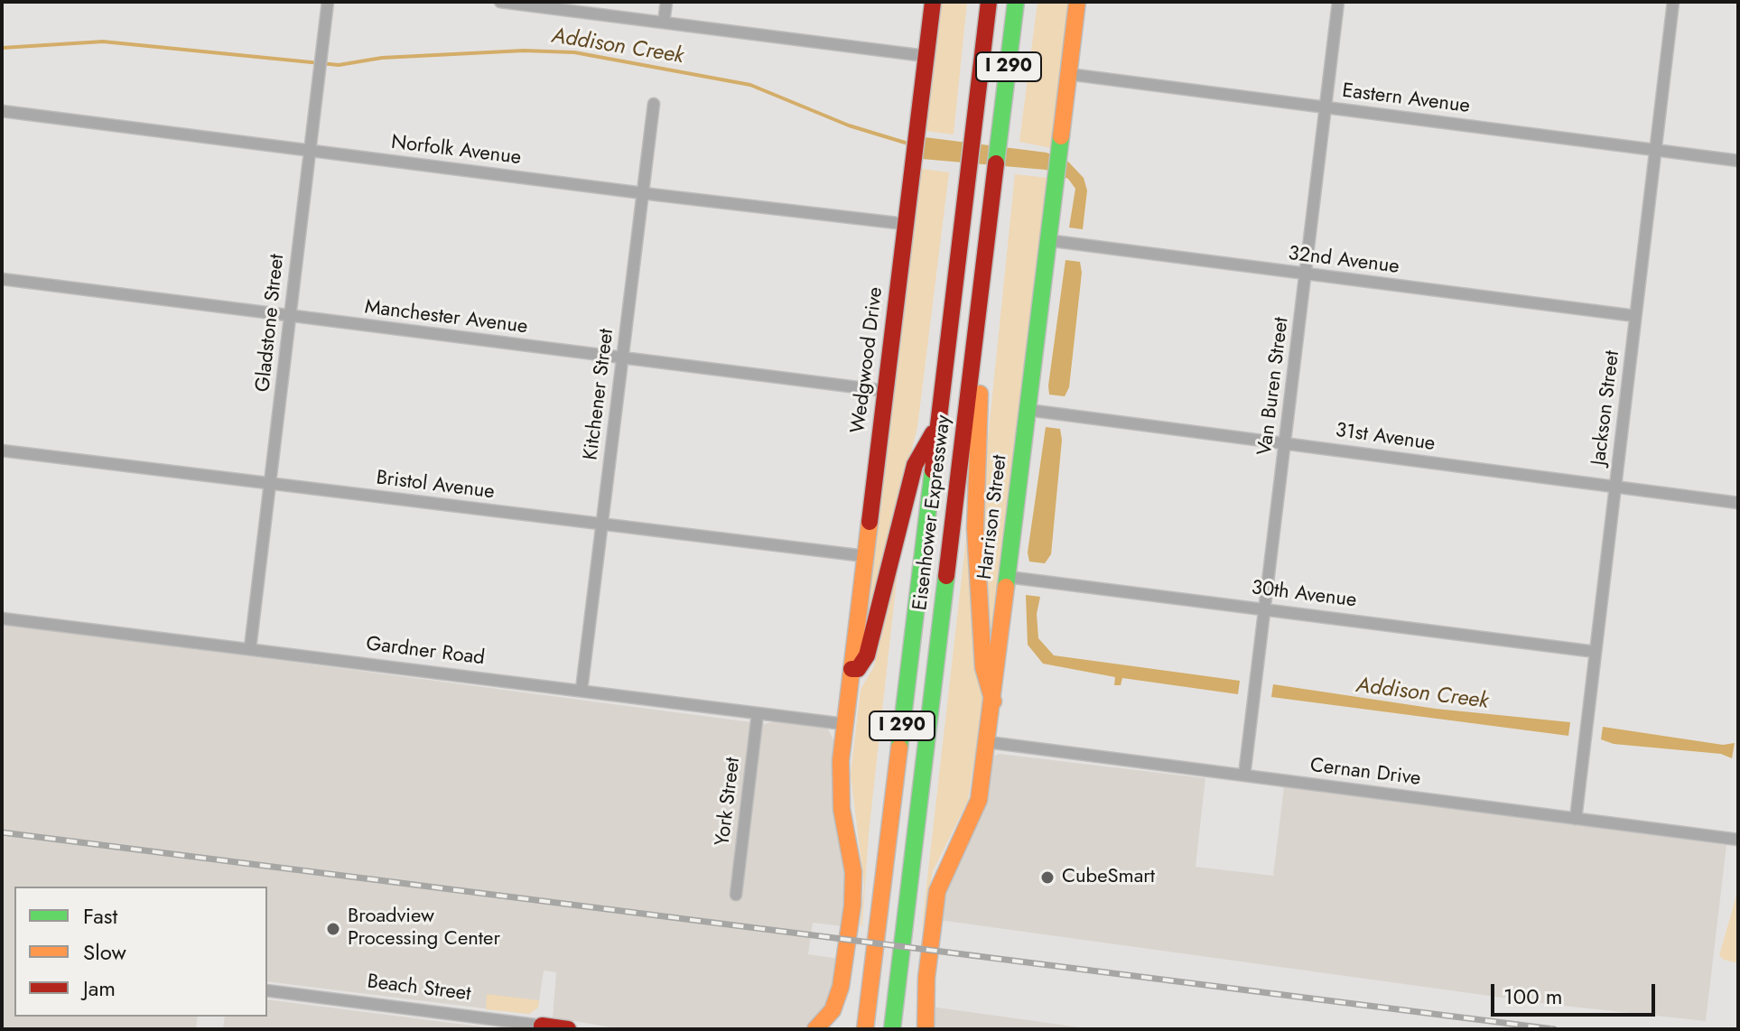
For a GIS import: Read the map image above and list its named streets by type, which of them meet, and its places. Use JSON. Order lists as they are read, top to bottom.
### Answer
{
  "streets": {
    "main road": [
      "I 290",
      "Wedgwood Drive",
      "Eisenhower Expressway",
      "Harrison Street",
      "Beach Street"
    ],
    "street": [
      "Eastern Avenue",
      "Norfolk Avenue",
      "32nd Avenue",
      "Manchester Avenue",
      "Gladstone Street",
      "Van Buren Street",
      "Kitchener Street",
      "Jackson Street",
      "31st Avenue",
      "Bristol Avenue",
      "30th Avenue",
      "Gardner Road",
      "Cernan Drive",
      "York Street"
    ]
  },
  "crossings": [
    ["Eastern Avenue", "Van Buren Street"],
    ["Eastern Avenue", "Jackson Street"],
    ["Eastern Avenue", "Harrison Street"],
    ["Norfolk Avenue", "Gladstone Street"],
    ["Norfolk Avenue", "Wedgwood Drive"],
    ["Norfolk Avenue", "Kitchener Street"],
    ["32nd Avenue", "Van Buren Street"],
    ["32nd Avenue", "Jackson Street"],
    ["32nd Avenue", "Harrison Street"],
    ["Manchester Avenue", "Gladstone Street"],
    ["Manchester Avenue", "Wedgwood Drive"],
    ["Manchester Avenue", "Kitchener Street"],
    ["Gladstone Street", "Bristol Avenue"],
    ["Gladstone Street", "Gardner Road"],
    ["Wedgwood Drive", "Bristol Avenue"],
    ["Wedgwood Drive", "Gardner Road"],
    ["Van Buren Street", "31st Avenue"],
    ["Van Buren Street", "30th Avenue"],
    ["Van Buren Street", "Cernan Drive"],
    ["Kitchener Street", "Bristol Avenue"],
    ["Kitchener Street", "Gardner Road"],
    ["Jackson Street", "31st Avenue"],
    ["Jackson Street", "30th Avenue"],
    ["Jackson Street", "Cernan Drive"],
    ["31st Avenue", "Harrison Street"],
    ["Harrison Street", "30th Avenue"],
    ["Harrison Street", "Cernan Drive"],
    ["Gardner Road", "York Street"]
  ],
  "water": ["Addison Creek"],
  "places": ["CubeSmart", "Broadview Processing Center"],
  "legend": ["Fast", "Slow", "Jam"],
  "scale_bar": "100 m"
}
